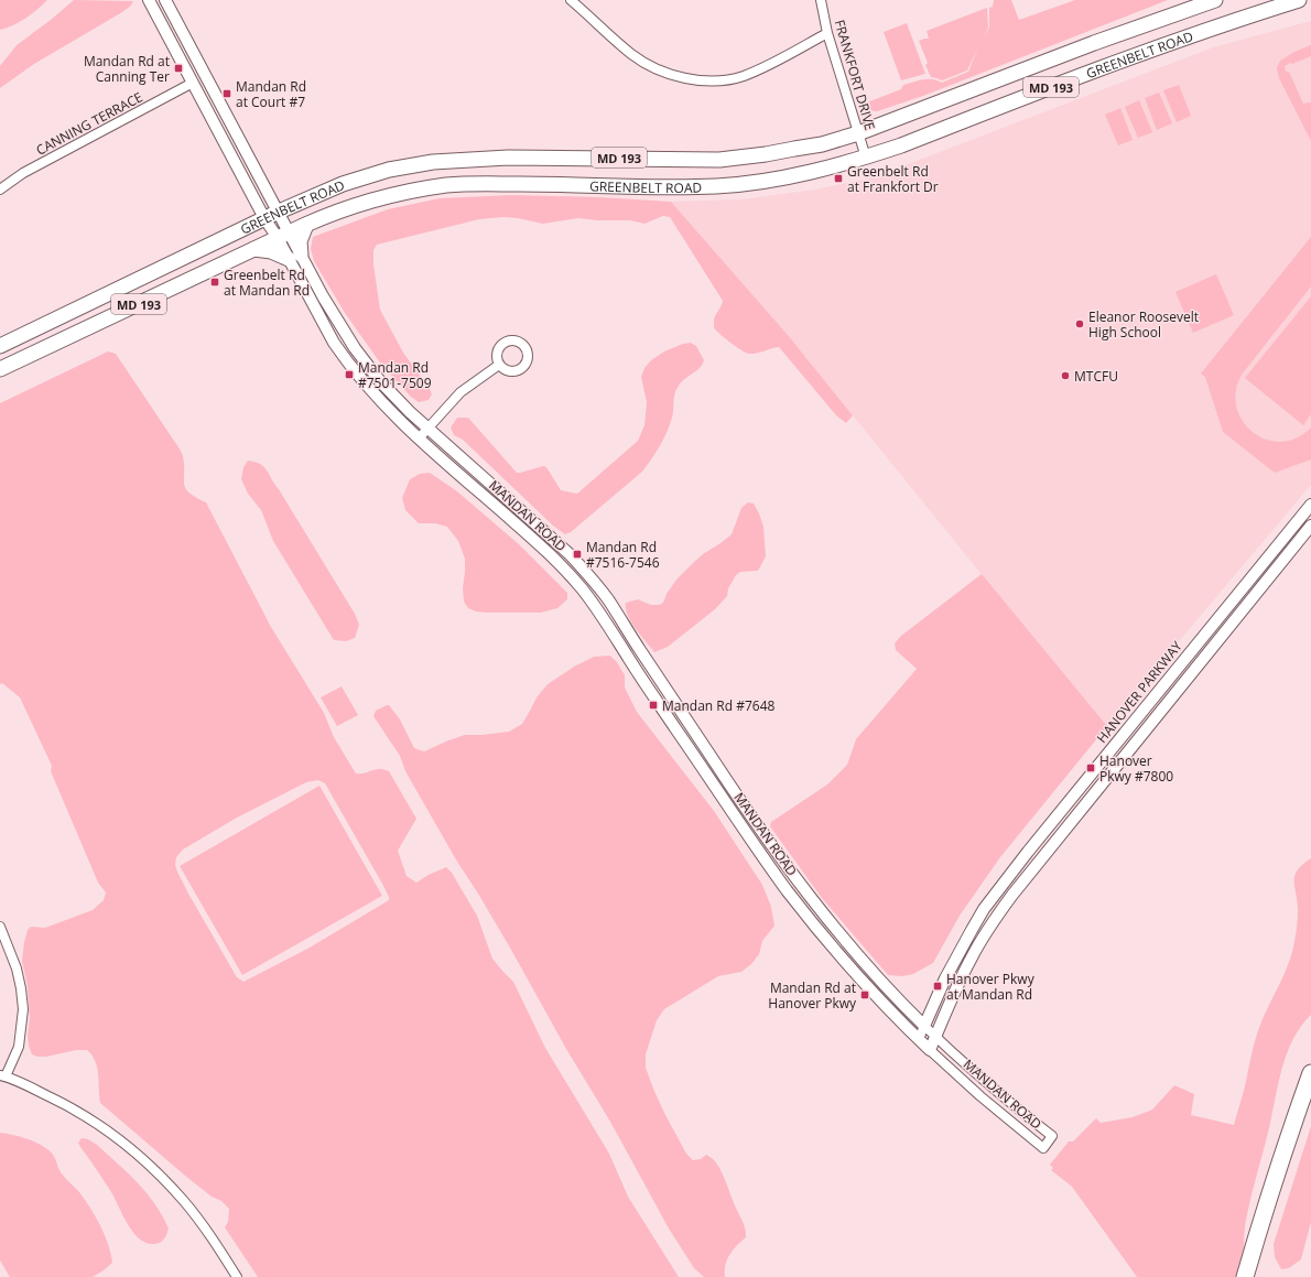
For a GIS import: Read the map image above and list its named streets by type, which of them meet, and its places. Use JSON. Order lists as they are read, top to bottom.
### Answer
{
  "streets": {
    "main road": ["GREENBELT ROAD", "MD 193"],
    "street": [
      "FRANKFORT DRIVE",
      "CANNING TERRACE",
      "MANDAN ROAD",
      "HANOVER PARKWAY"
    ]
  },
  "crossings": [
    ["GREENBELT ROAD", "FRANKFORT DRIVE"],
    ["GREENBELT ROAD", "MANDAN ROAD"],
    ["CANNING TERRACE", "MANDAN ROAD"],
    ["MANDAN ROAD", "HANOVER PARKWAY"]
  ],
  "places": {
    "transit": [
      "Mandan Rd at Canning Ter",
      "Mandan Rd at Court #7",
      "Greenbelt Rd at Frankfort Dr",
      "Greenbelt Rd at Mandan Rd",
      "Mandan Rd #7501-7509",
      "Mandan Rd #7516-7546",
      "Mandan Rd #7648",
      "Hanover Pkwy #7800",
      "Hanover Pkwy at Mandan Rd",
      "Mandan Rd at Hanover Pkwy"
    ],
    "other": ["Eleanor Roosevelt High School", "MTCFU"]
  }
}
